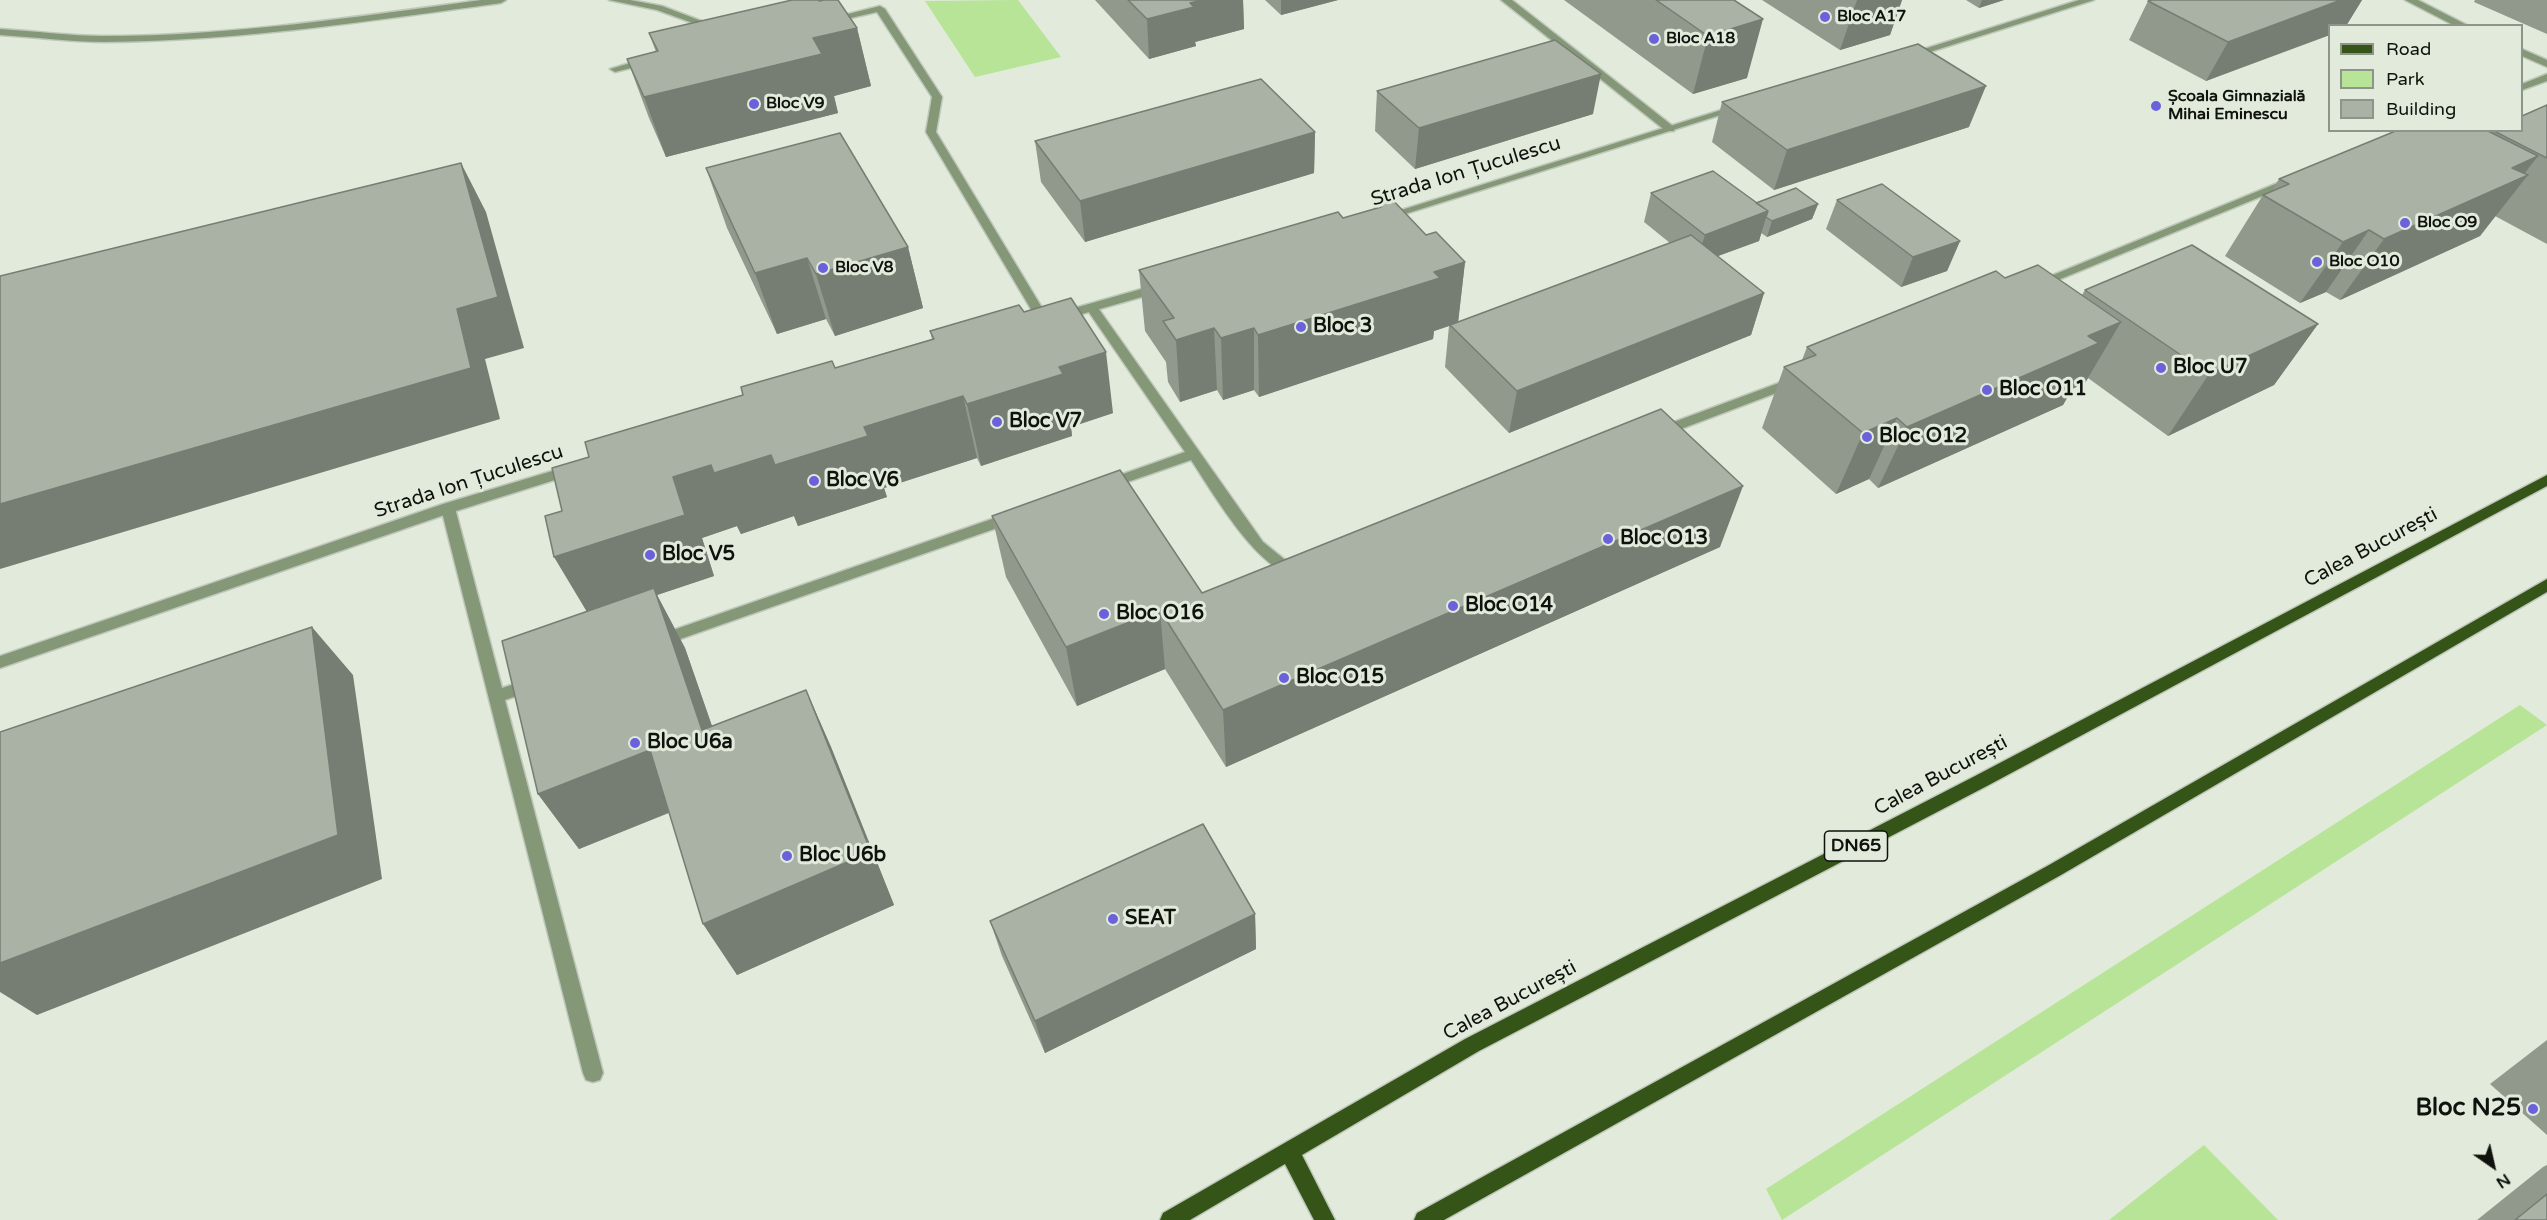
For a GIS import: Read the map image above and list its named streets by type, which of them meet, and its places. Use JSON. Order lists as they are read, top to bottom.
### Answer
{
  "streets": {
    "main road": ["Calea București", "DN65"],
    "street": ["Strada Ion Țuculescu"]
  },
  "places": [
    "Bloc A17",
    "Bloc A18",
    "Bloc V9",
    "Școala Gimnazială Mihai Eminescu",
    "Bloc O9",
    "Bloc O10",
    "Bloc V8",
    "Bloc 3",
    "Bloc U7",
    "Bloc O11",
    "Bloc V7",
    "Bloc O12",
    "Bloc V6",
    "Bloc O13",
    "Bloc V5",
    "Bloc O14",
    "Bloc O16",
    "Bloc O15",
    "Bloc U6a",
    "Bloc U6b",
    "SEAT",
    "Bloc N25"
  ],
  "legend": ["Road", "Park", "Building"],
  "north": "bottom right"
}
